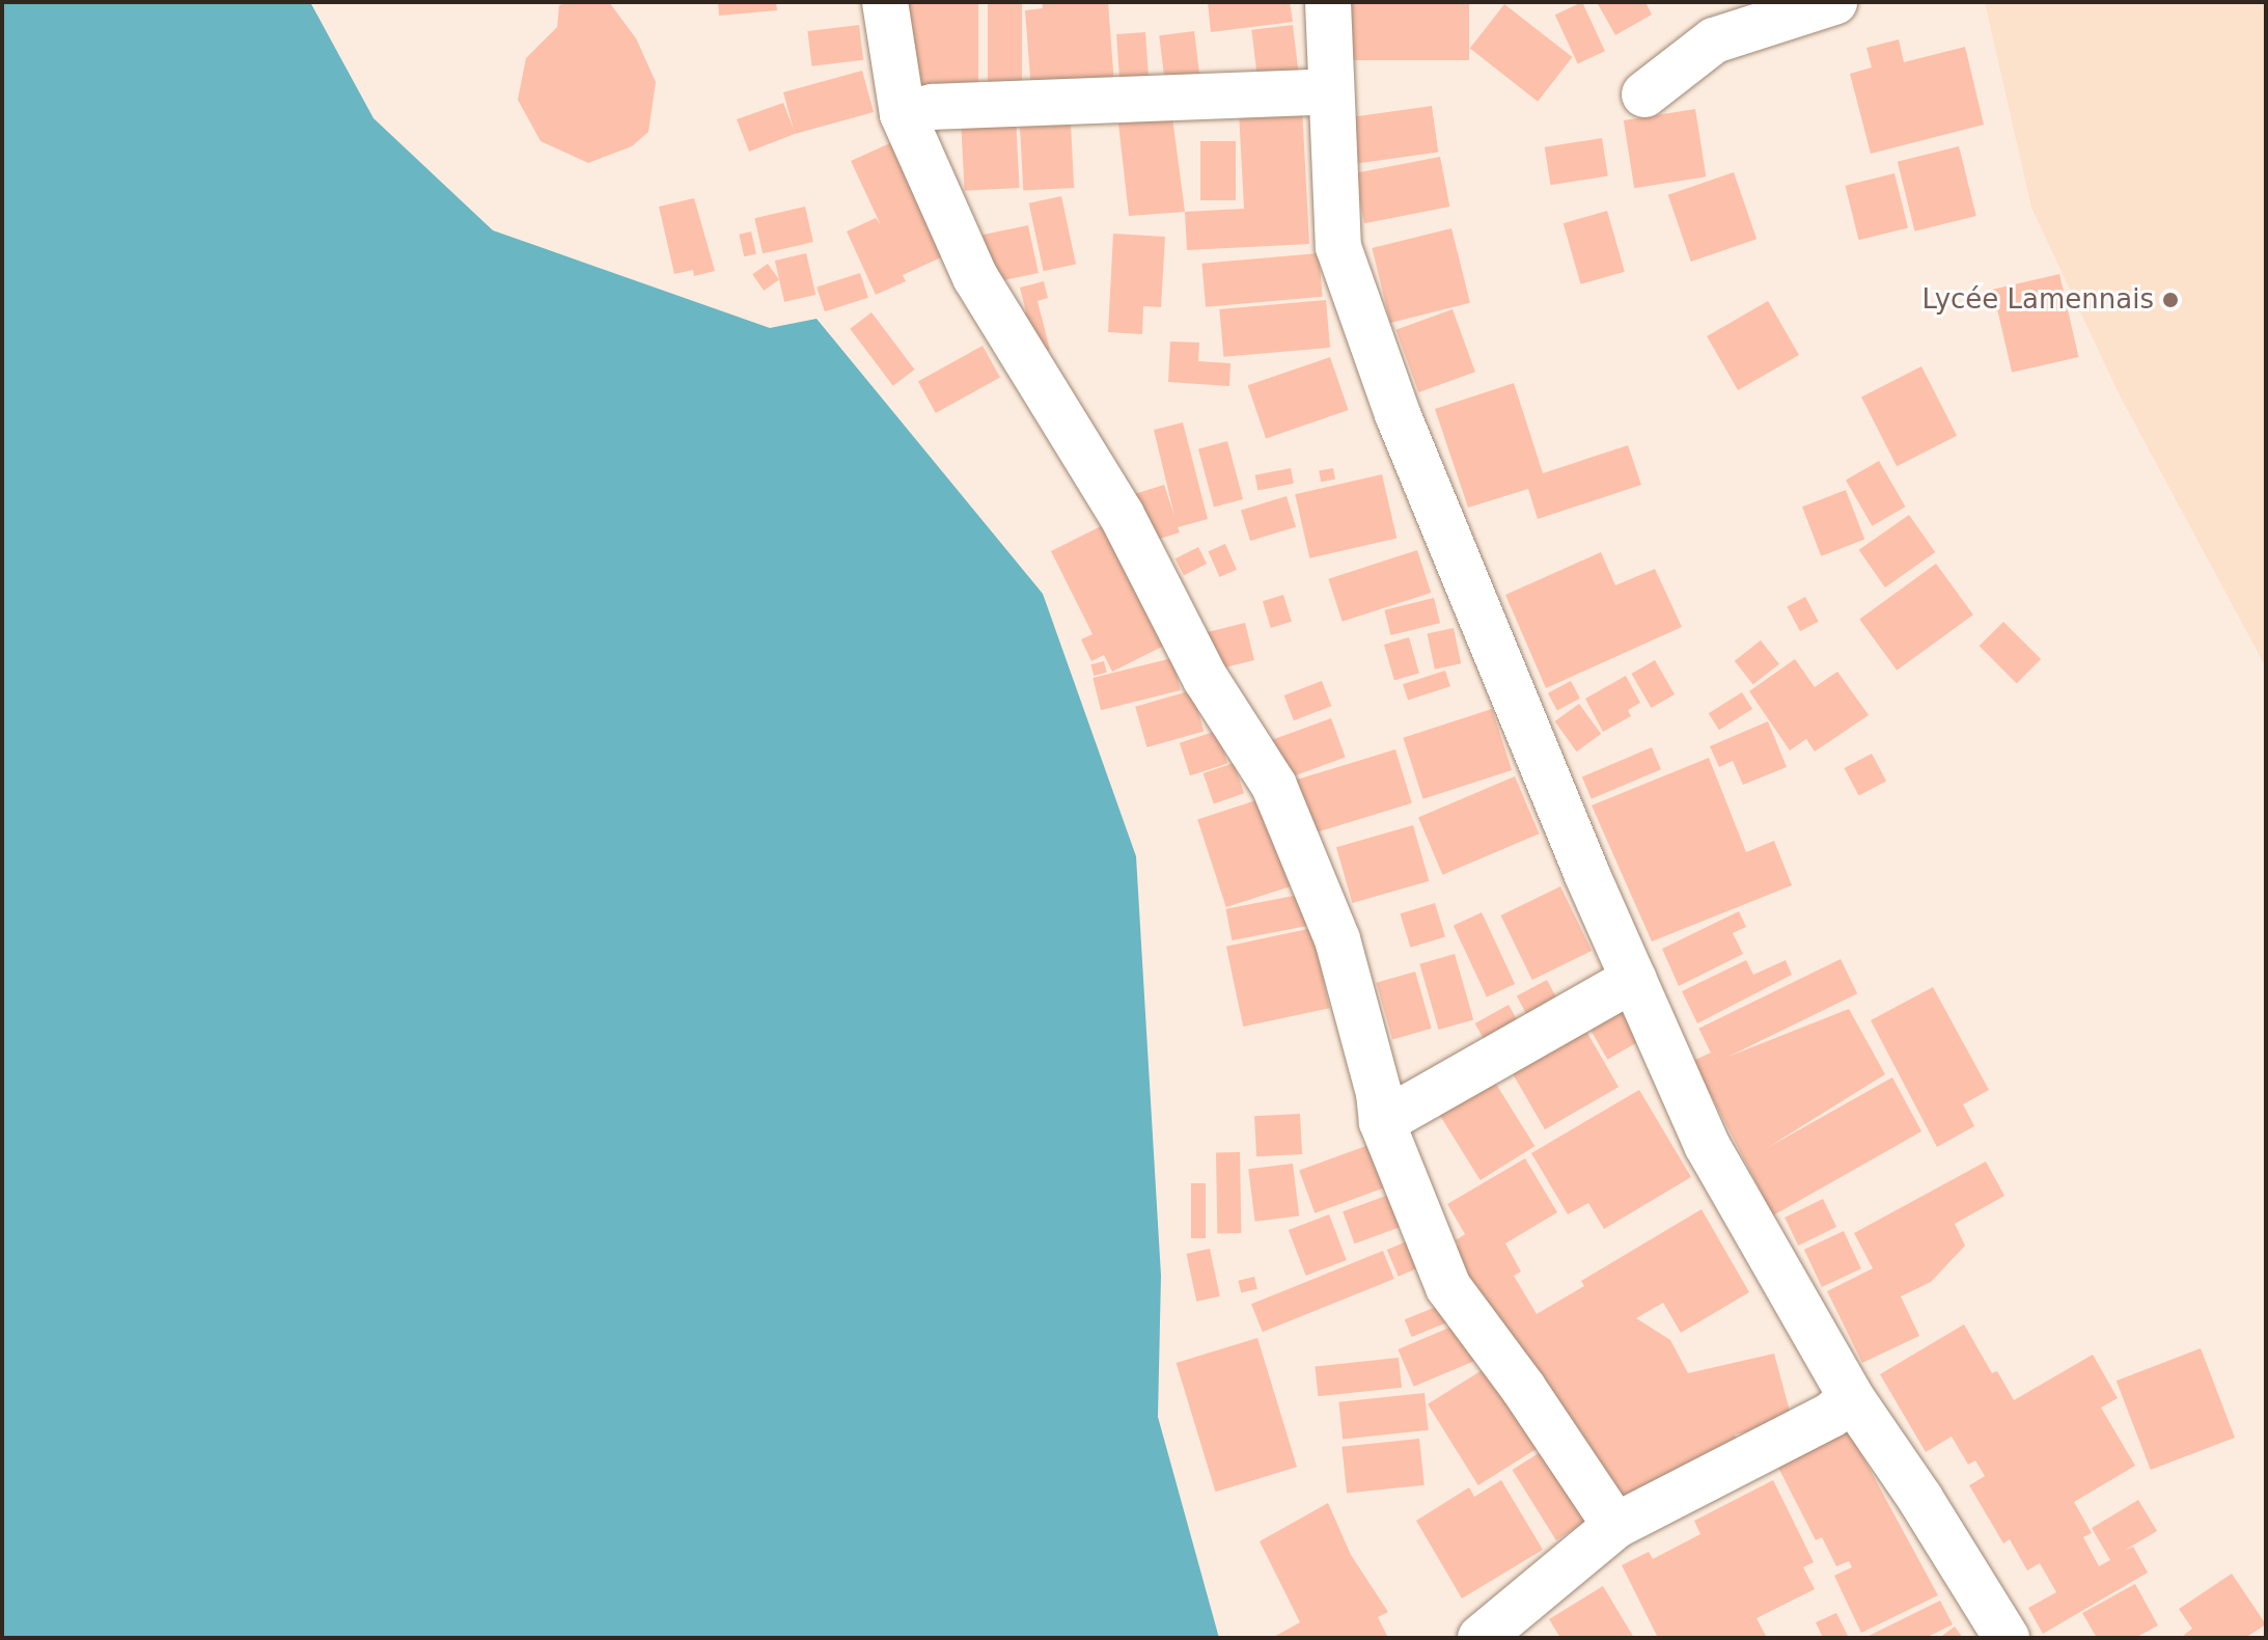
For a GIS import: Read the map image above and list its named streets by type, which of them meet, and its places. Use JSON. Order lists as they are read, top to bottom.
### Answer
{
  "places": ["Lycée Lamennais"]
}
